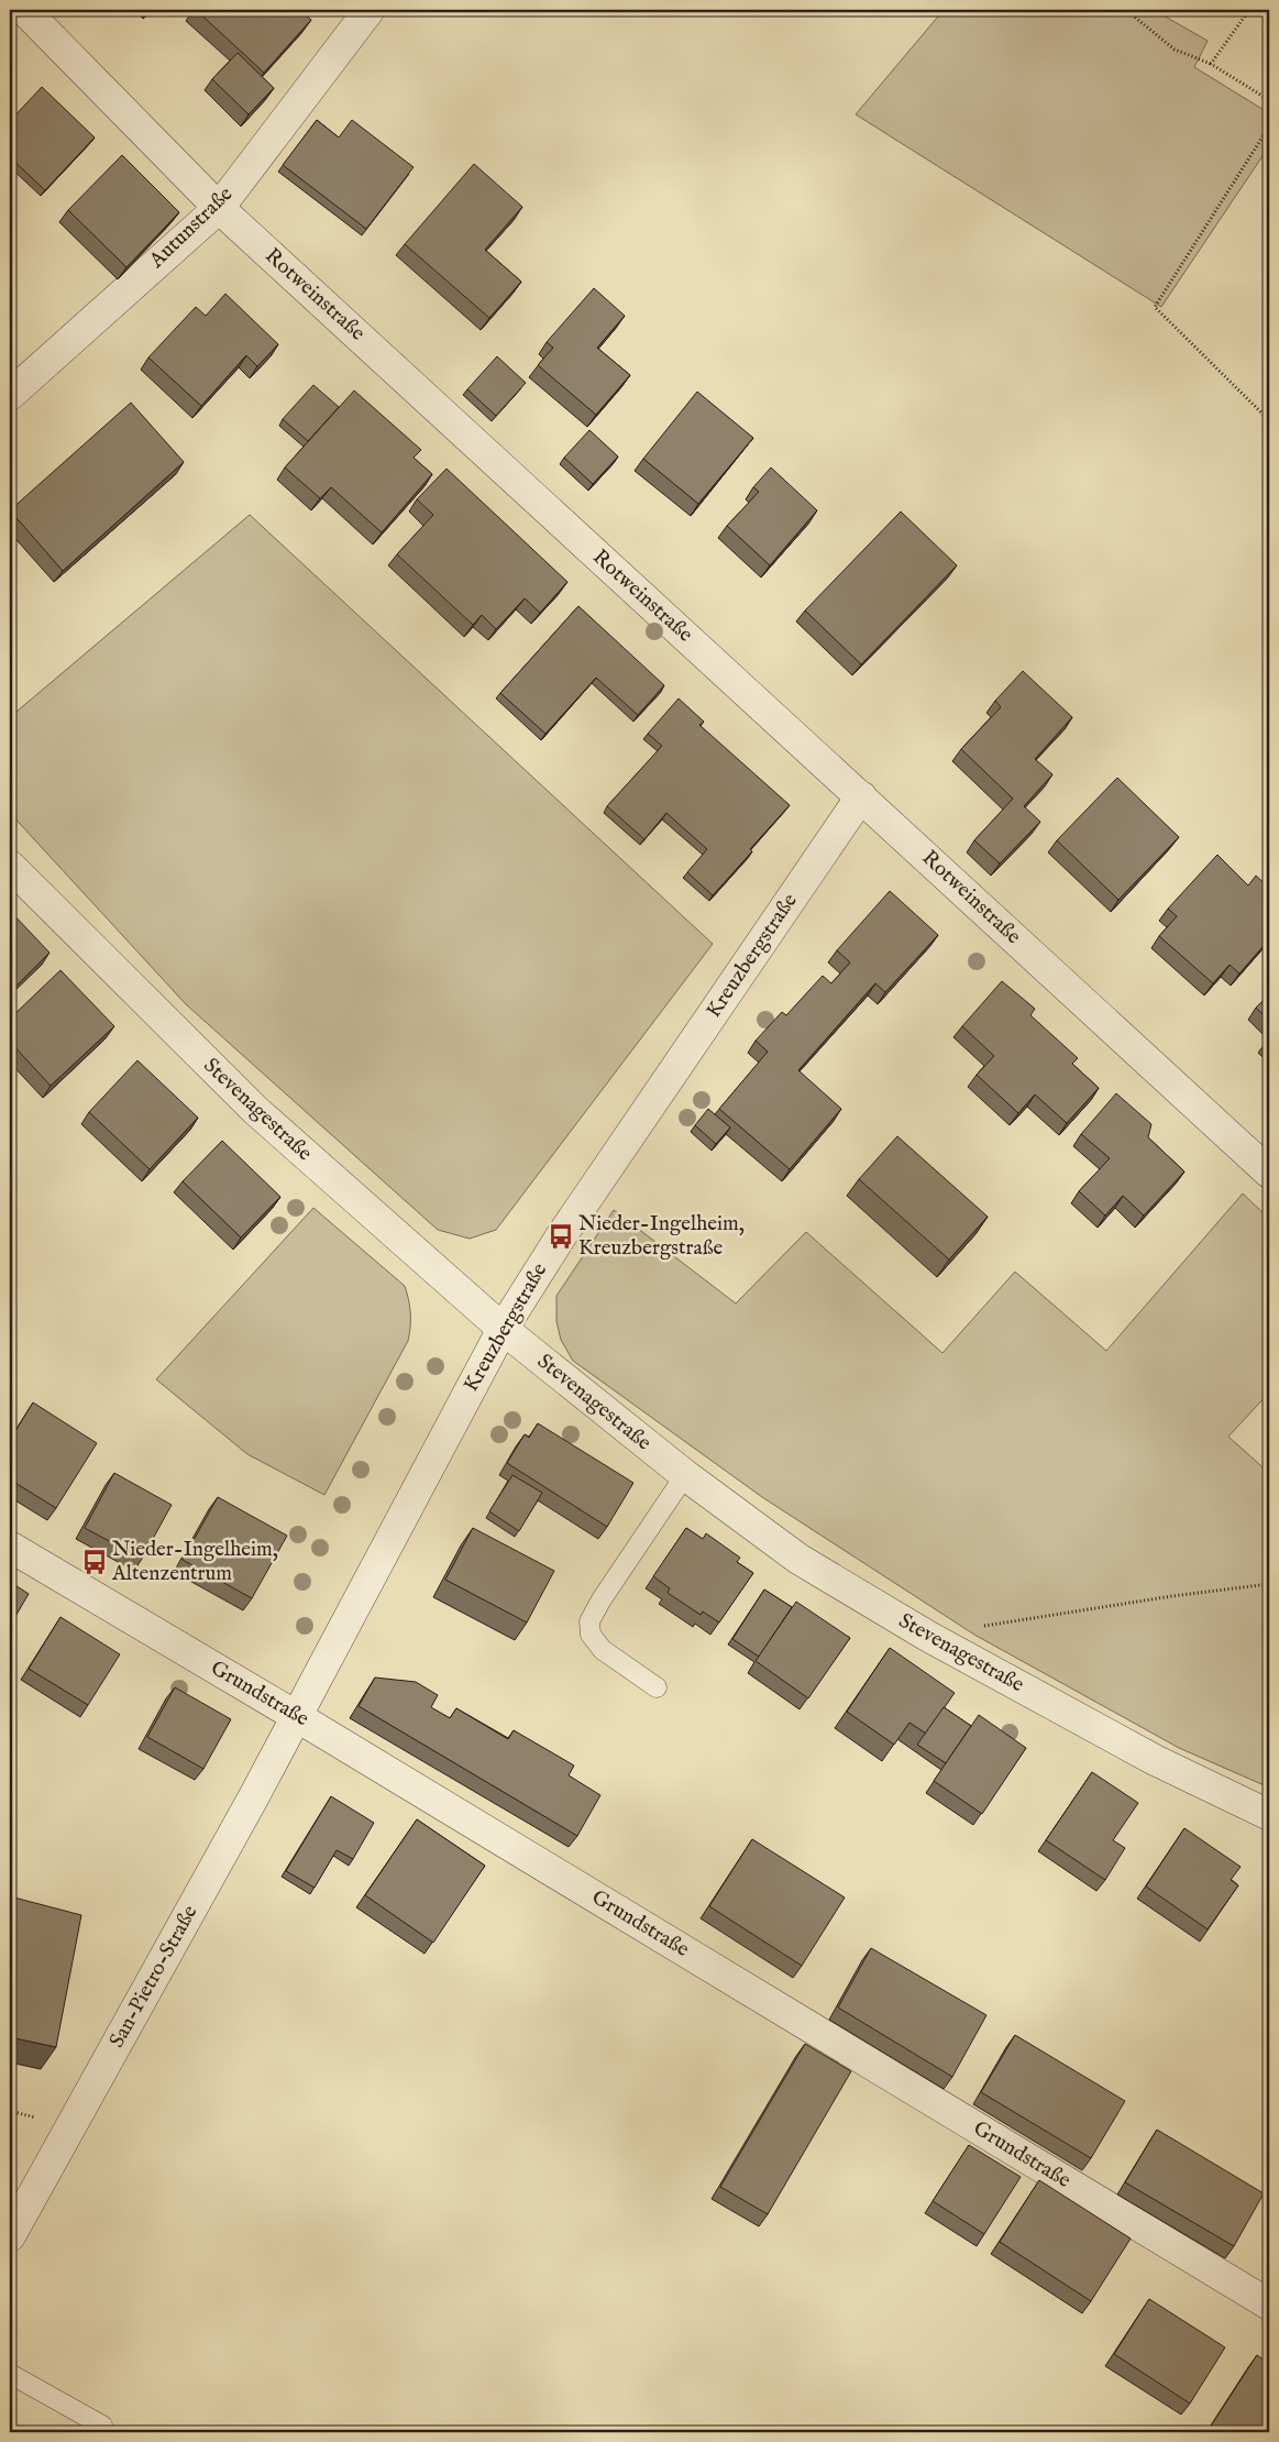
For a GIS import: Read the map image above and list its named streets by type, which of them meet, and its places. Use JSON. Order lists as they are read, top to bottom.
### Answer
{
  "streets": {
    "street": [
      "Autunstraße",
      "Rotweinstraße",
      "Kreuzbergstraße",
      "Stevenagestraße",
      "Grundstraße",
      "San-Pietro-Straße"
    ]
  },
  "crossings": [
    ["Autunstraße", "Rotweinstraße"],
    ["Rotweinstraße", "Kreuzbergstraße"],
    ["Kreuzbergstraße", "Stevenagestraße"],
    ["Kreuzbergstraße", "Grundstraße"],
    ["Kreuzbergstraße", "San-Pietro-Straße"],
    ["Grundstraße", "San-Pietro-Straße"]
  ],
  "places": {
    "bus stop": ["Nieder-Ingelheim, Kreuzbergstraße", "Nieder-Ingelheim, Altenzentrum"]
  }
}
